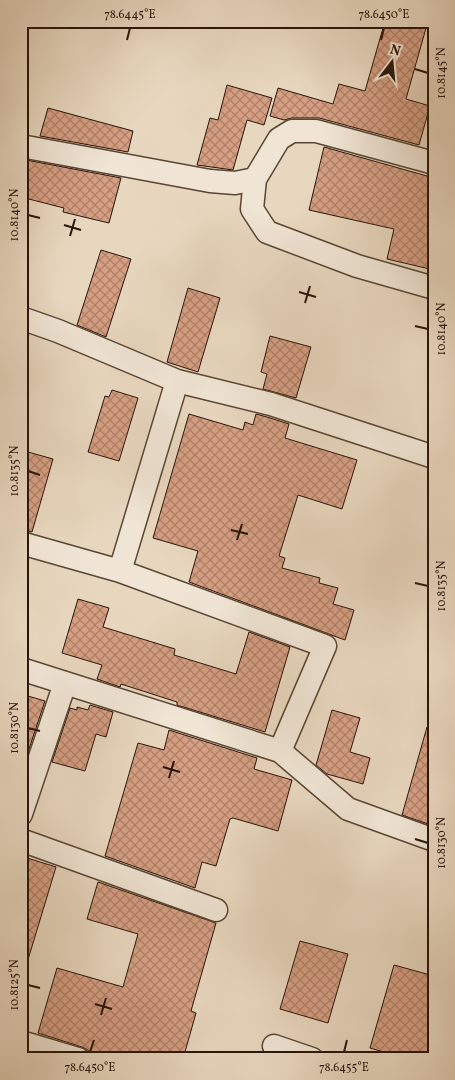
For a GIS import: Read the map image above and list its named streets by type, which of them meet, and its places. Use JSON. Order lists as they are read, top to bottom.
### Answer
{
  "north": "top",
  "coordinates": [
    "78.6445°E",
    "78.6450°E",
    "10.8145°N",
    "10.8140°N",
    "10.8135°N",
    "10.8130°N",
    "10.8125°N",
    "78.6455°E"
  ]
}
